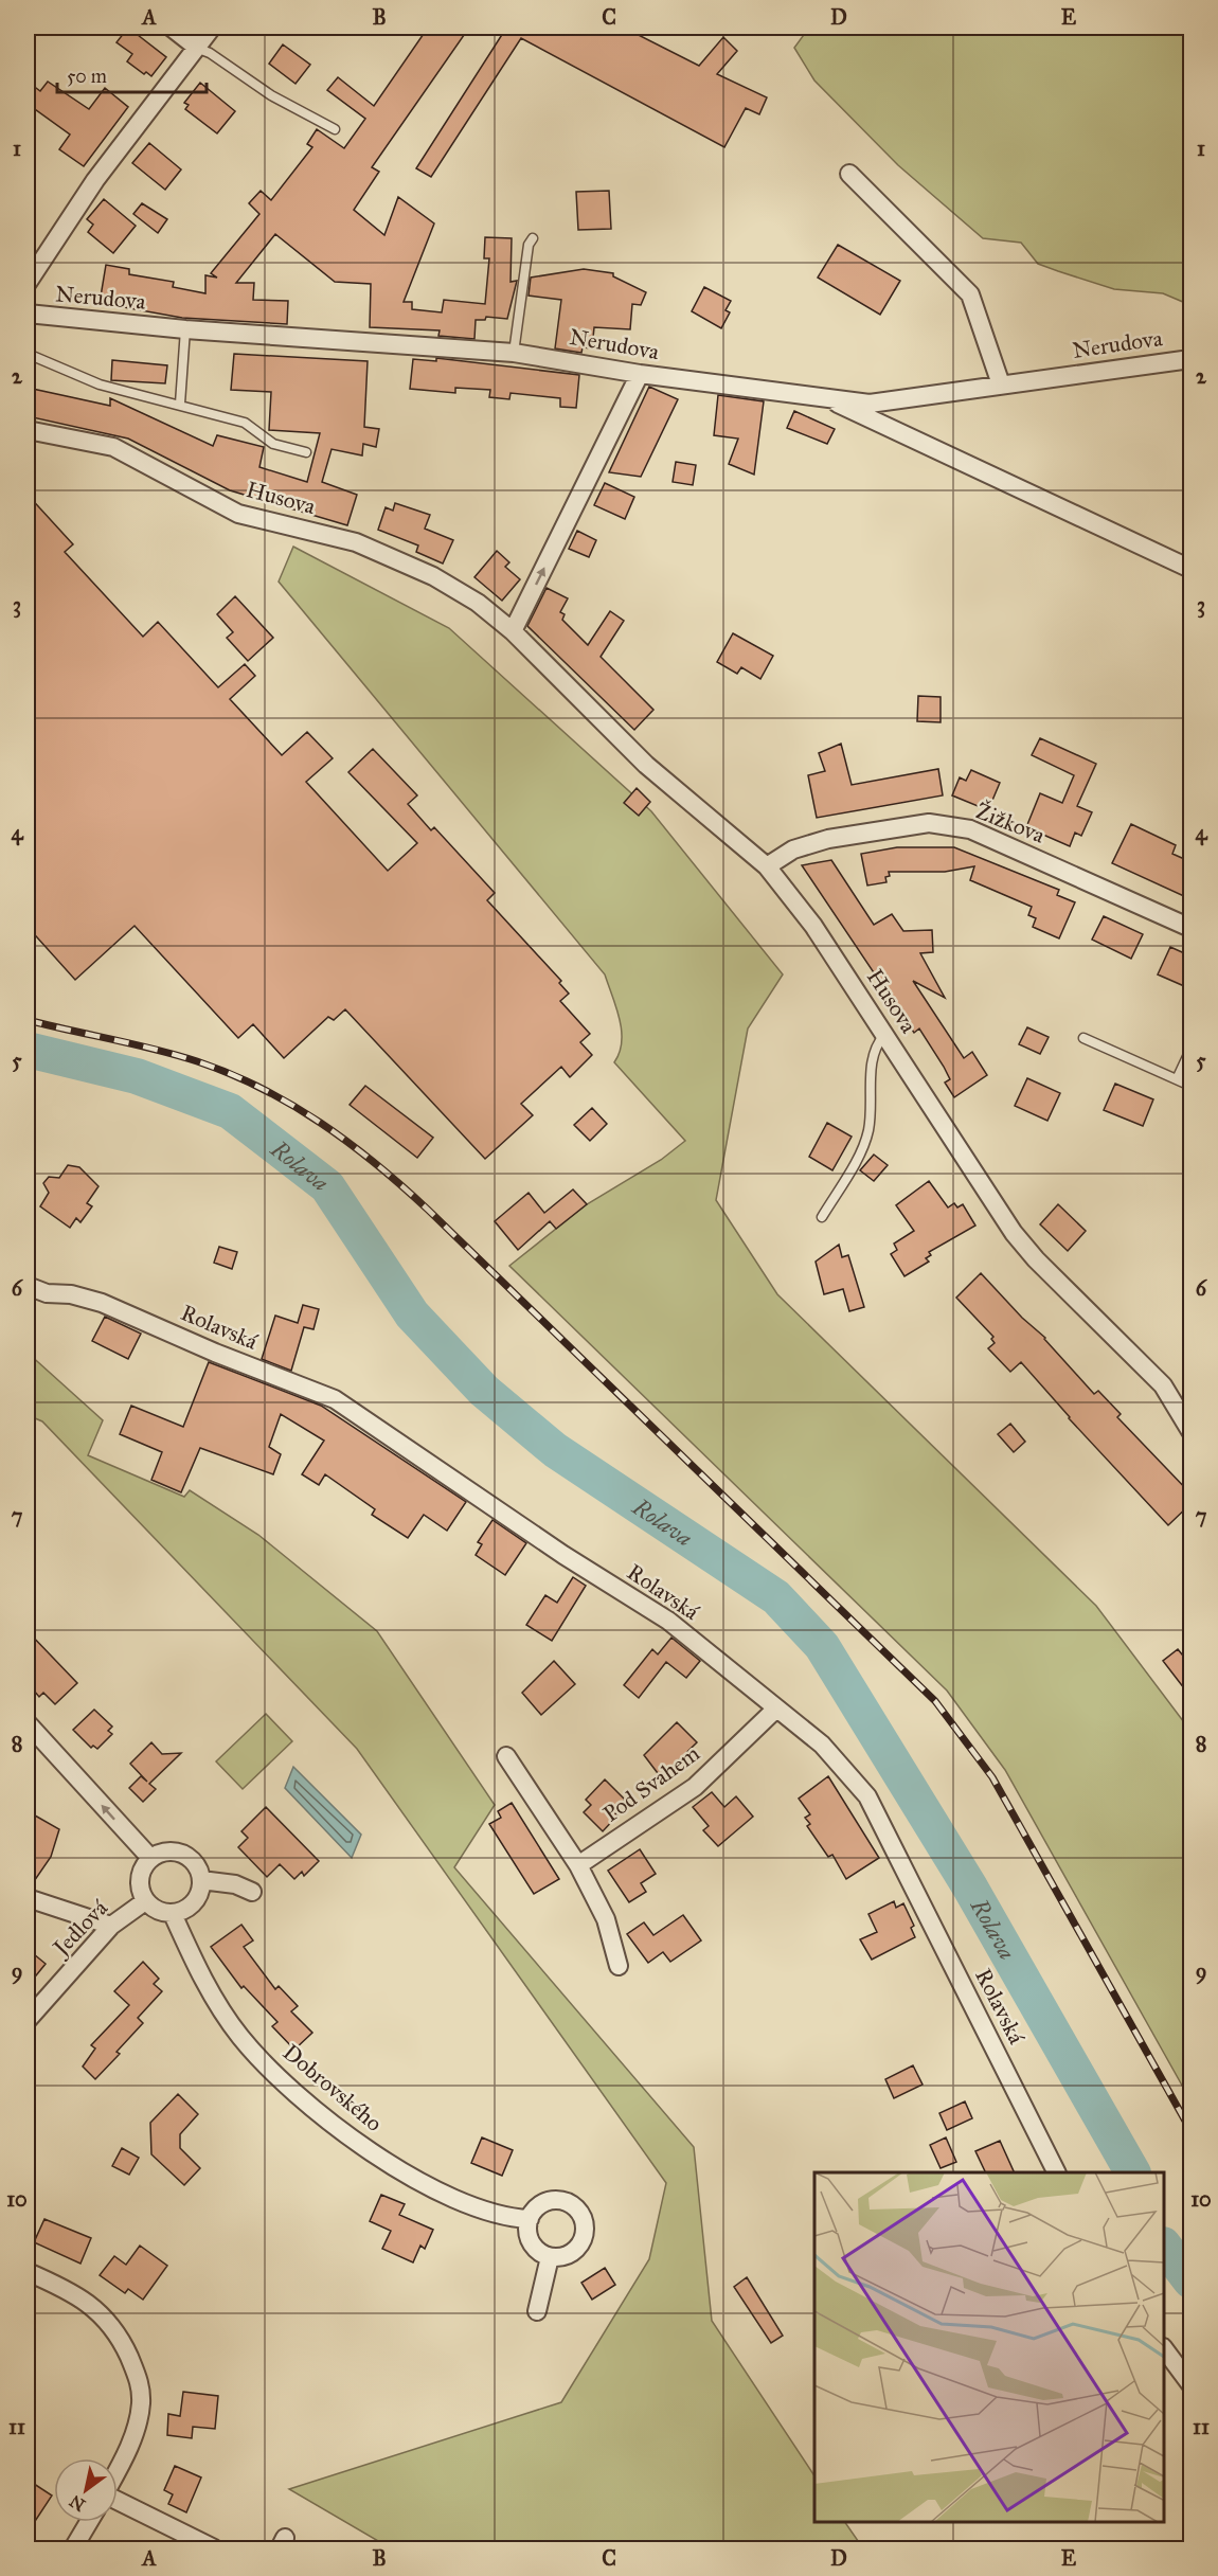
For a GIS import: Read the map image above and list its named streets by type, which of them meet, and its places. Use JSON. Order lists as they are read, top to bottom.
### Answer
{
  "streets": {
    "street": [
      "Nerudova",
      "Husova",
      "Žižkova",
      "Rolavská",
      "Pod Svahem",
      "Jedlová",
      "Dobrovského"
    ]
  },
  "crossings": [
    ["Husova", "Žižkova"],
    ["Rolavská", "Pod Svahem"],
    ["Jedlová", "Dobrovského"]
  ],
  "water": ["Rolava"],
  "scale_bar": "50 m",
  "north": "bottom left",
  "grid": {
    "columns": [
      "A",
      "B",
      "C",
      "D",
      "E"
    ],
    "rows": [
      "1",
      "2",
      "3",
      "4",
      "5",
      "6",
      "7",
      "8",
      "9",
      "10",
      "11"
    ]
  }
}
